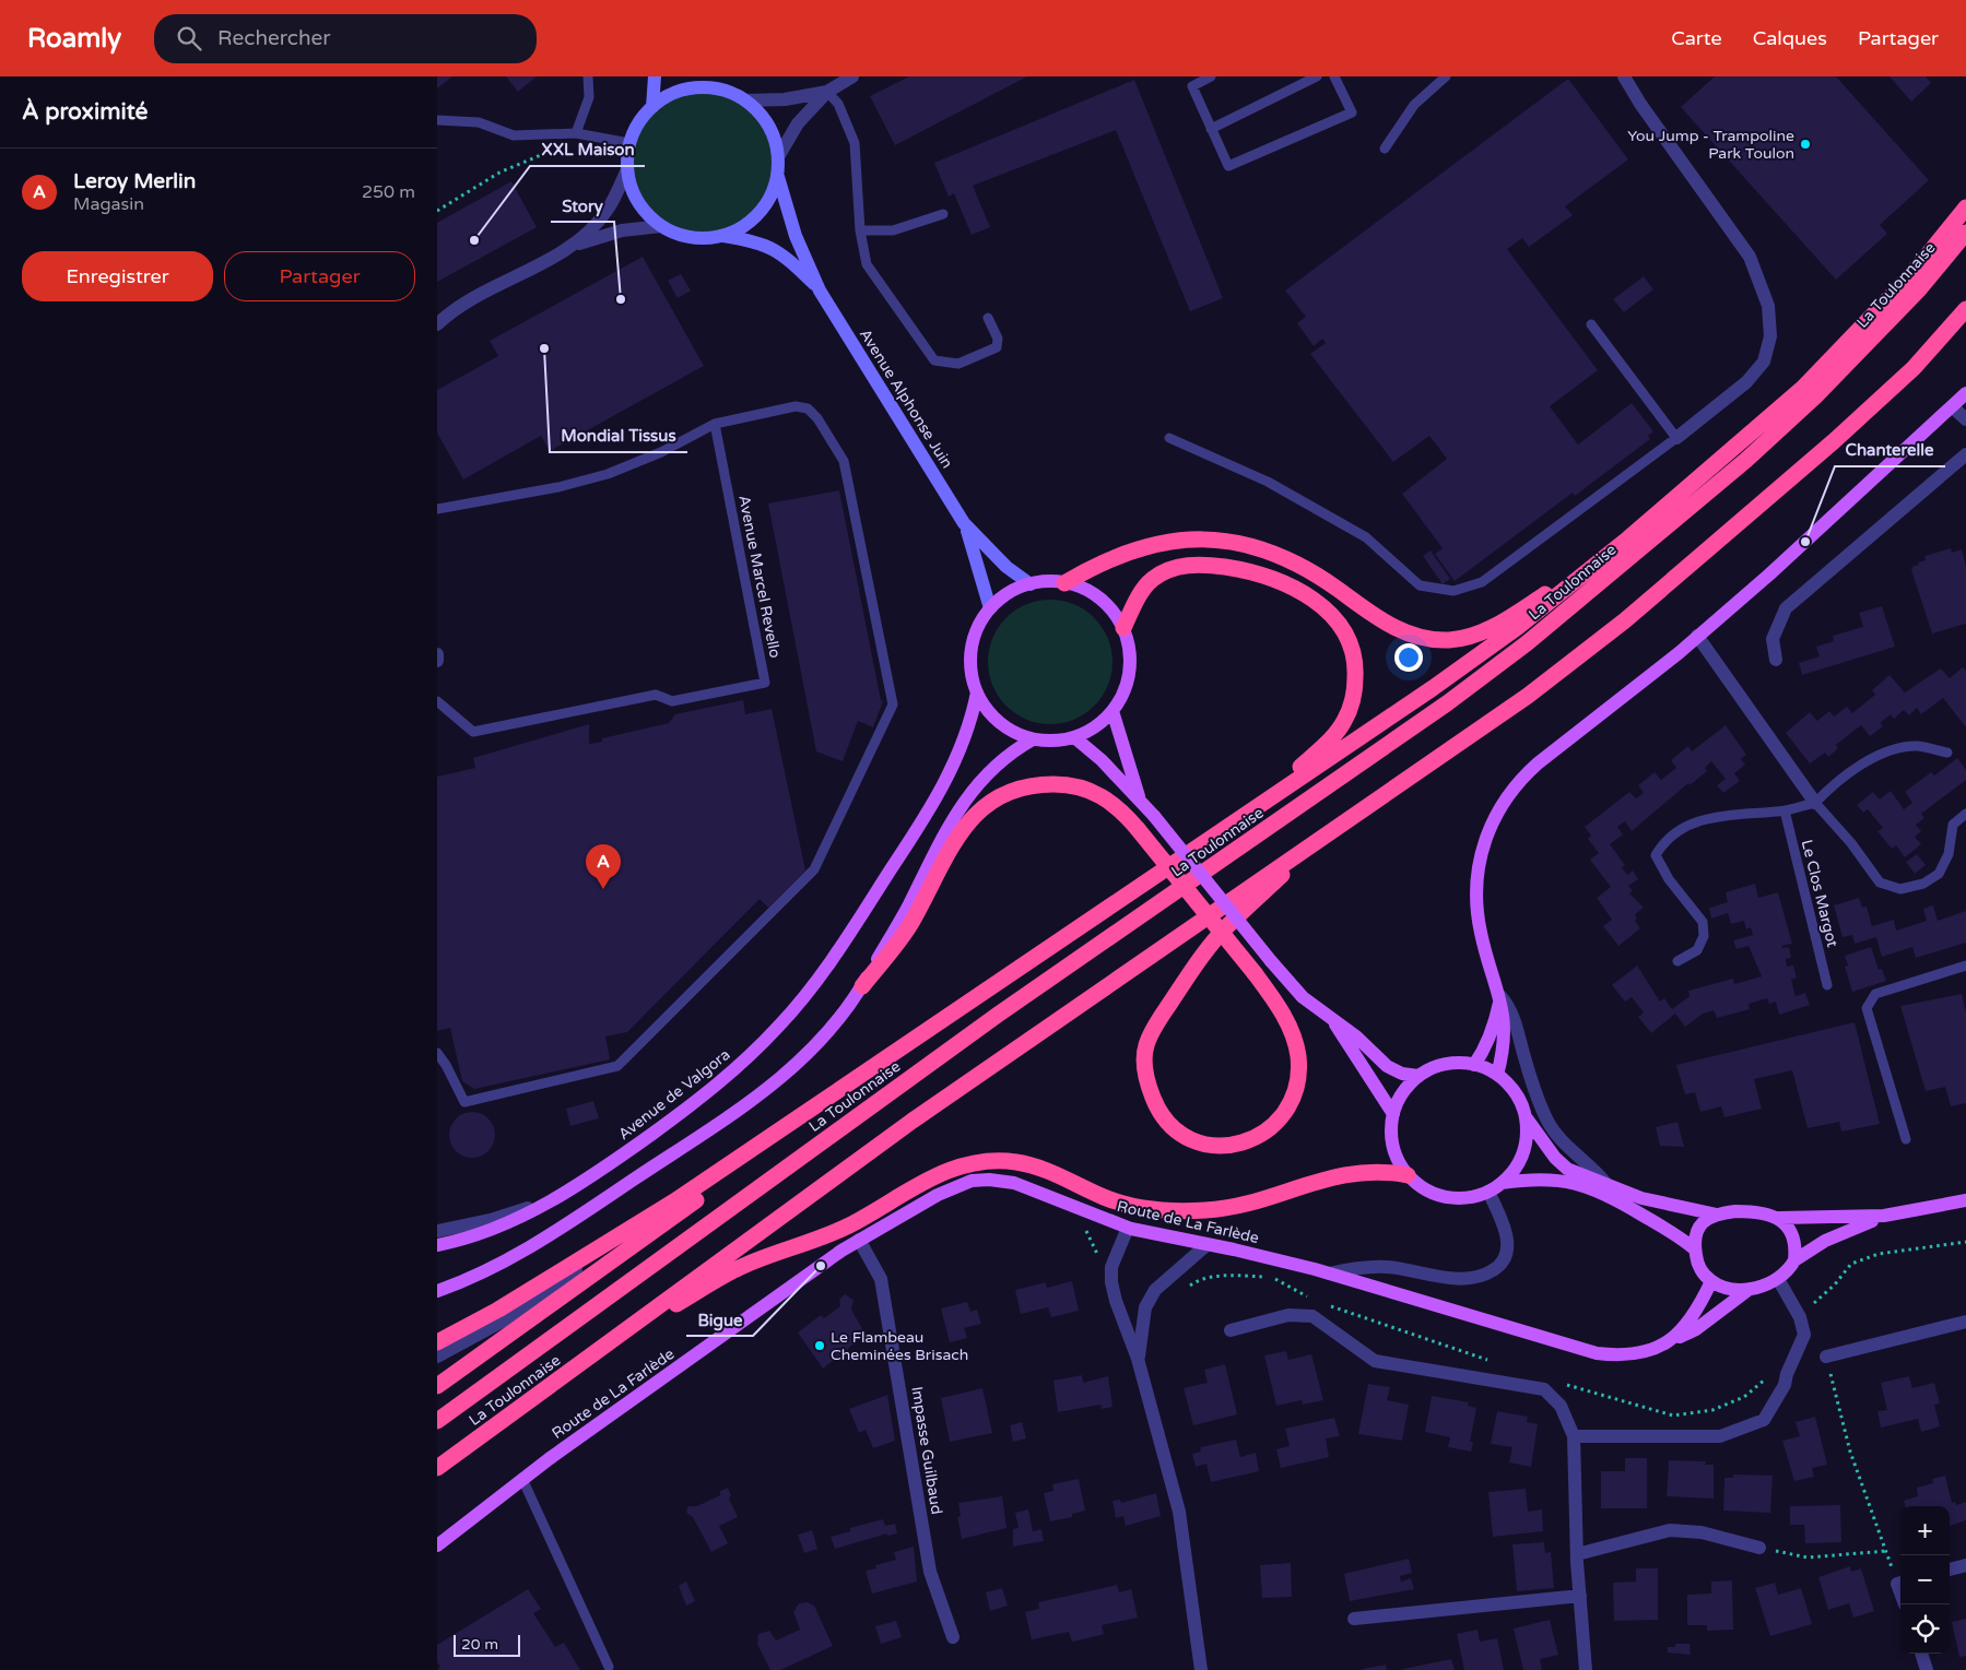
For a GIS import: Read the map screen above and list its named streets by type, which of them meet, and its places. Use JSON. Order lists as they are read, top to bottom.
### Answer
{
  "streets": {
    "highway": ["La Toulonnaise"],
    "main road": ["Avenue Alphonse Juin", "Avenue de Valgora", "Route de La Farlède"],
    "street": ["Impasse Guilbaud"],
    "lane": ["Avenue Marcel Revello", "Le Clos Margot"]
  },
  "crossings": [
    ["Avenue Alphonse Juin", "Avenue de Valgora"],
    ["Route de La Farlède", "Impasse Guilbaud"]
  ],
  "places": [
    "You Jump - Trampoline Park Toulon",
    "XXL Maison",
    "Story",
    "Mondial Tissus",
    "Chanterelle",
    "Bigue",
    "Le Flambeau Cheminées Brisach"
  ],
  "scale_bar": "20 m",
  "page": {
    "header": "Roamly",
    "search": "Rechercher",
    "nav": ["Carte", "Calques", "Partager"],
    "heading": "À proximité",
    "list": [
      {
        "mark": "A",
        "name": "Leroy Merlin",
        "note": "Magasin",
        "value": "250 m"
      }
    ],
    "buttons": ["Enregistrer", "Partager"],
    "pins": "A",
    "map_buttons": ["+", "−"],
    "scale": "20 m"
  }
}
